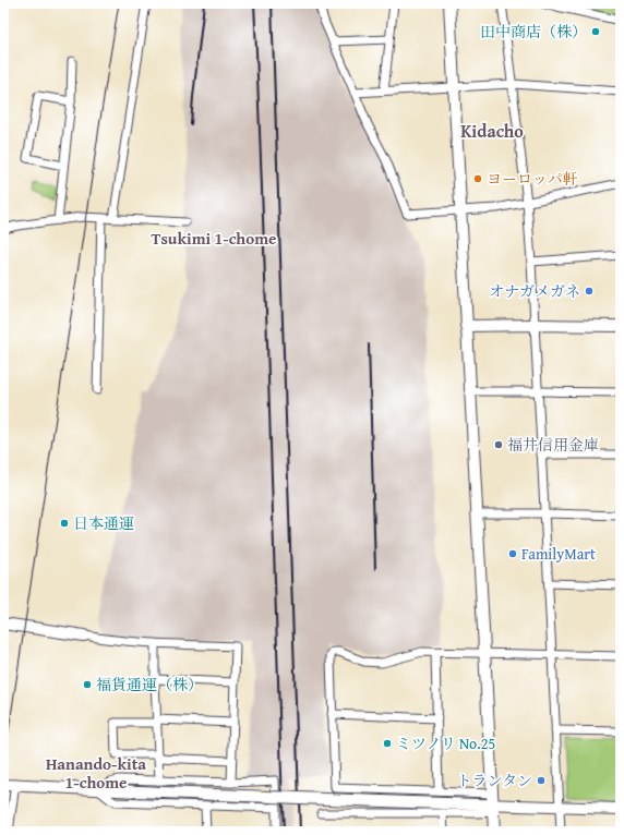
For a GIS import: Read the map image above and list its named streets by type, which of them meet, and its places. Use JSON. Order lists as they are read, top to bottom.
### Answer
{
  "districts": ["Kidacho", "Tsukimi 1-chome", "Hanando-kita 1-chome"],
  "places": [
    "田中商店（株）",
    "ヨーロッパ軒",
    "オナガメガネ",
    "福井信用金庫",
    "日本通運",
    "FamilyMart",
    "福貨通運（株）",
    "ミツノリ No.25",
    "トランタン"
  ]
}
